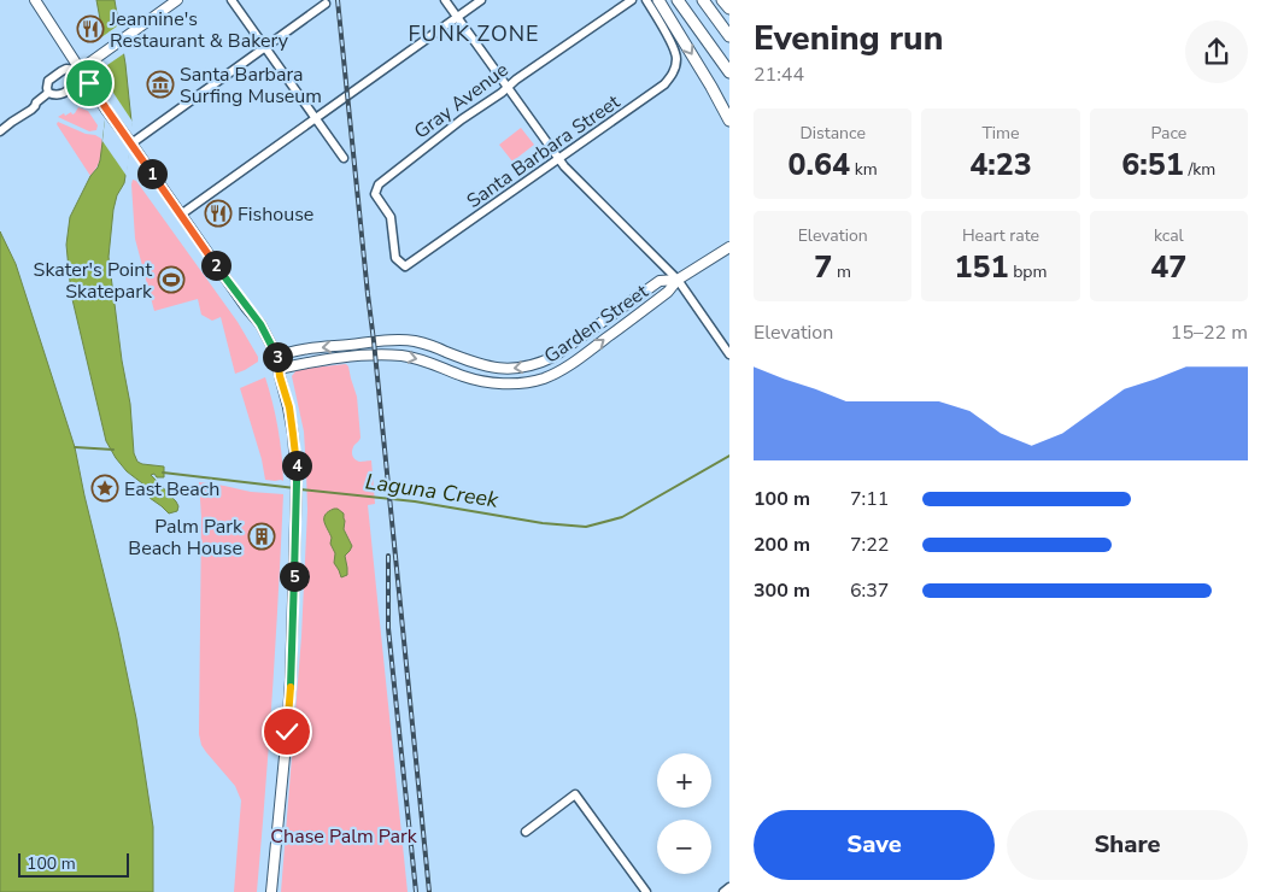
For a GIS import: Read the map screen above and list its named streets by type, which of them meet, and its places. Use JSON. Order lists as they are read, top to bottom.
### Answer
{
  "streets": {
    "main road": ["Garden Street"],
    "street": ["Gray Avenue", "Santa Barbara Street"]
  },
  "crossings": [
    ["Gray Avenue", "Santa Barbara Street"]
  ],
  "districts": ["FUNK ZONE"],
  "water": ["Laguna Creek"],
  "parks": ["Chase Palm Park"],
  "places": {
    "restaurant": ["Jeannine's Restaurant & Bakery", "Fishouse"],
    "museum": ["Santa Barbara Surfing Museum"],
    "sports": ["Skater's Point Skatepark"],
    "place": ["East Beach"],
    "building": ["Palm Park Beach House"]
  },
  "scale_bar": "100 m",
  "page": {
    "heading": ["Evening run", "21:44"],
    "stats": [
      ["Distance", "0.64 km"],
      ["Time", "4:23"],
      ["Pace", "6:51 /km"],
      ["Elevation", "7 m"],
      ["Heart rate", "151 bpm"],
      ["kcal", "47"]
    ],
    "pins": [
      "1",
      "2",
      "3",
      "4",
      "5"
    ],
    "chart": ["Elevation", "15–22 m"],
    "list": [
      {
        "name": "100 m",
        "note": "7:11"
      },
      {
        "name": "200 m",
        "note": "7:22"
      },
      {
        "name": "300 m",
        "note": "6:37"
      }
    ],
    "map_buttons": ["+", "−"],
    "buttons": ["Save", "Share"],
    "scale": "100 m"
  }
}
